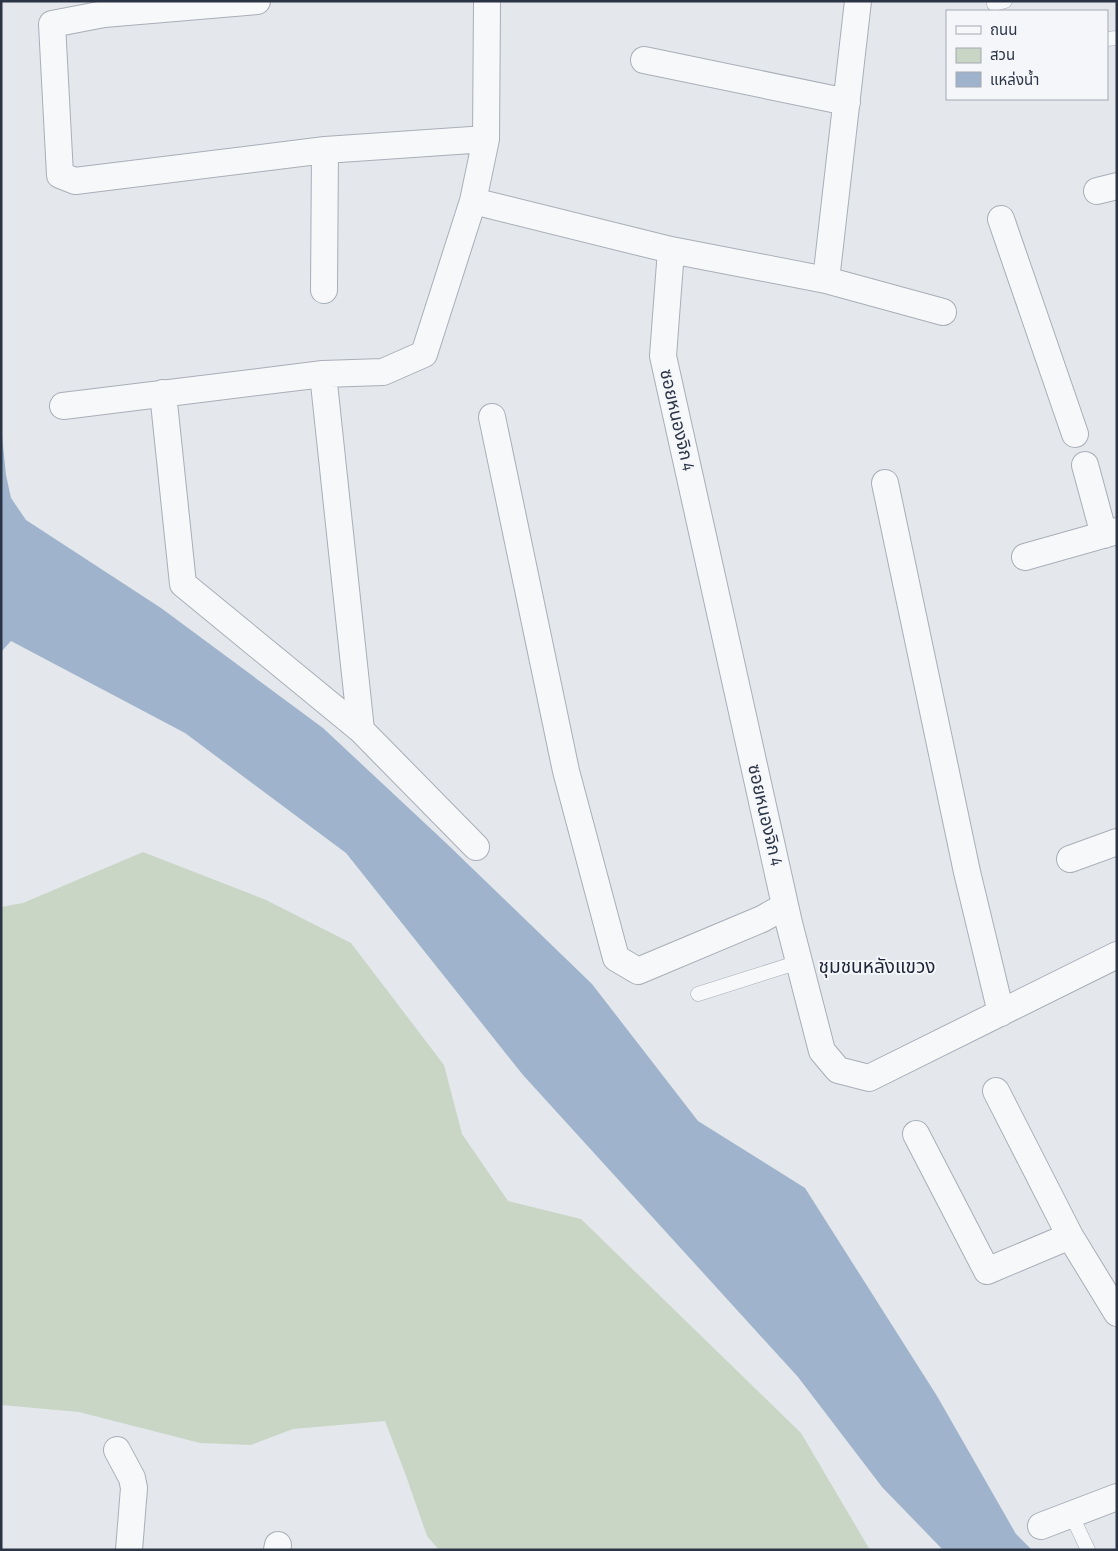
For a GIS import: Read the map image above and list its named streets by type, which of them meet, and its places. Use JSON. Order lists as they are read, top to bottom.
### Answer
{
  "streets": {
    "street": ["ซอยหนองจิก 4"]
  },
  "districts": ["ชุมชนหลังแขวง"],
  "legend": ["ถนน", "สวน", "แหล่งน้ำ"]
}
